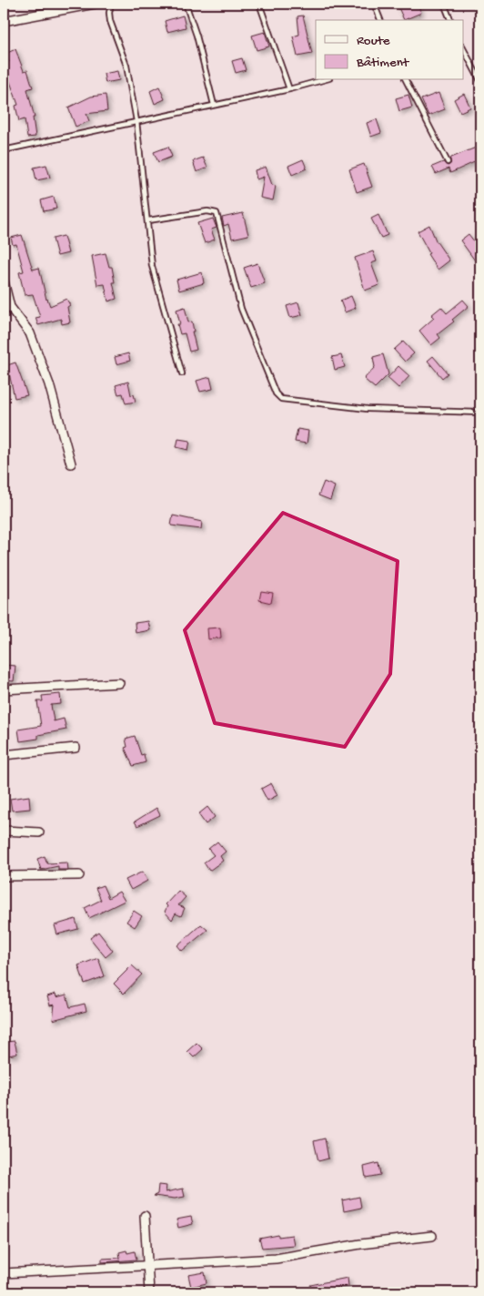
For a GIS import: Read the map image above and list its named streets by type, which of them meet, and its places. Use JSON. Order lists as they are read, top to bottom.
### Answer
{
  "legend": ["Route", "Bâtiment"]
}
